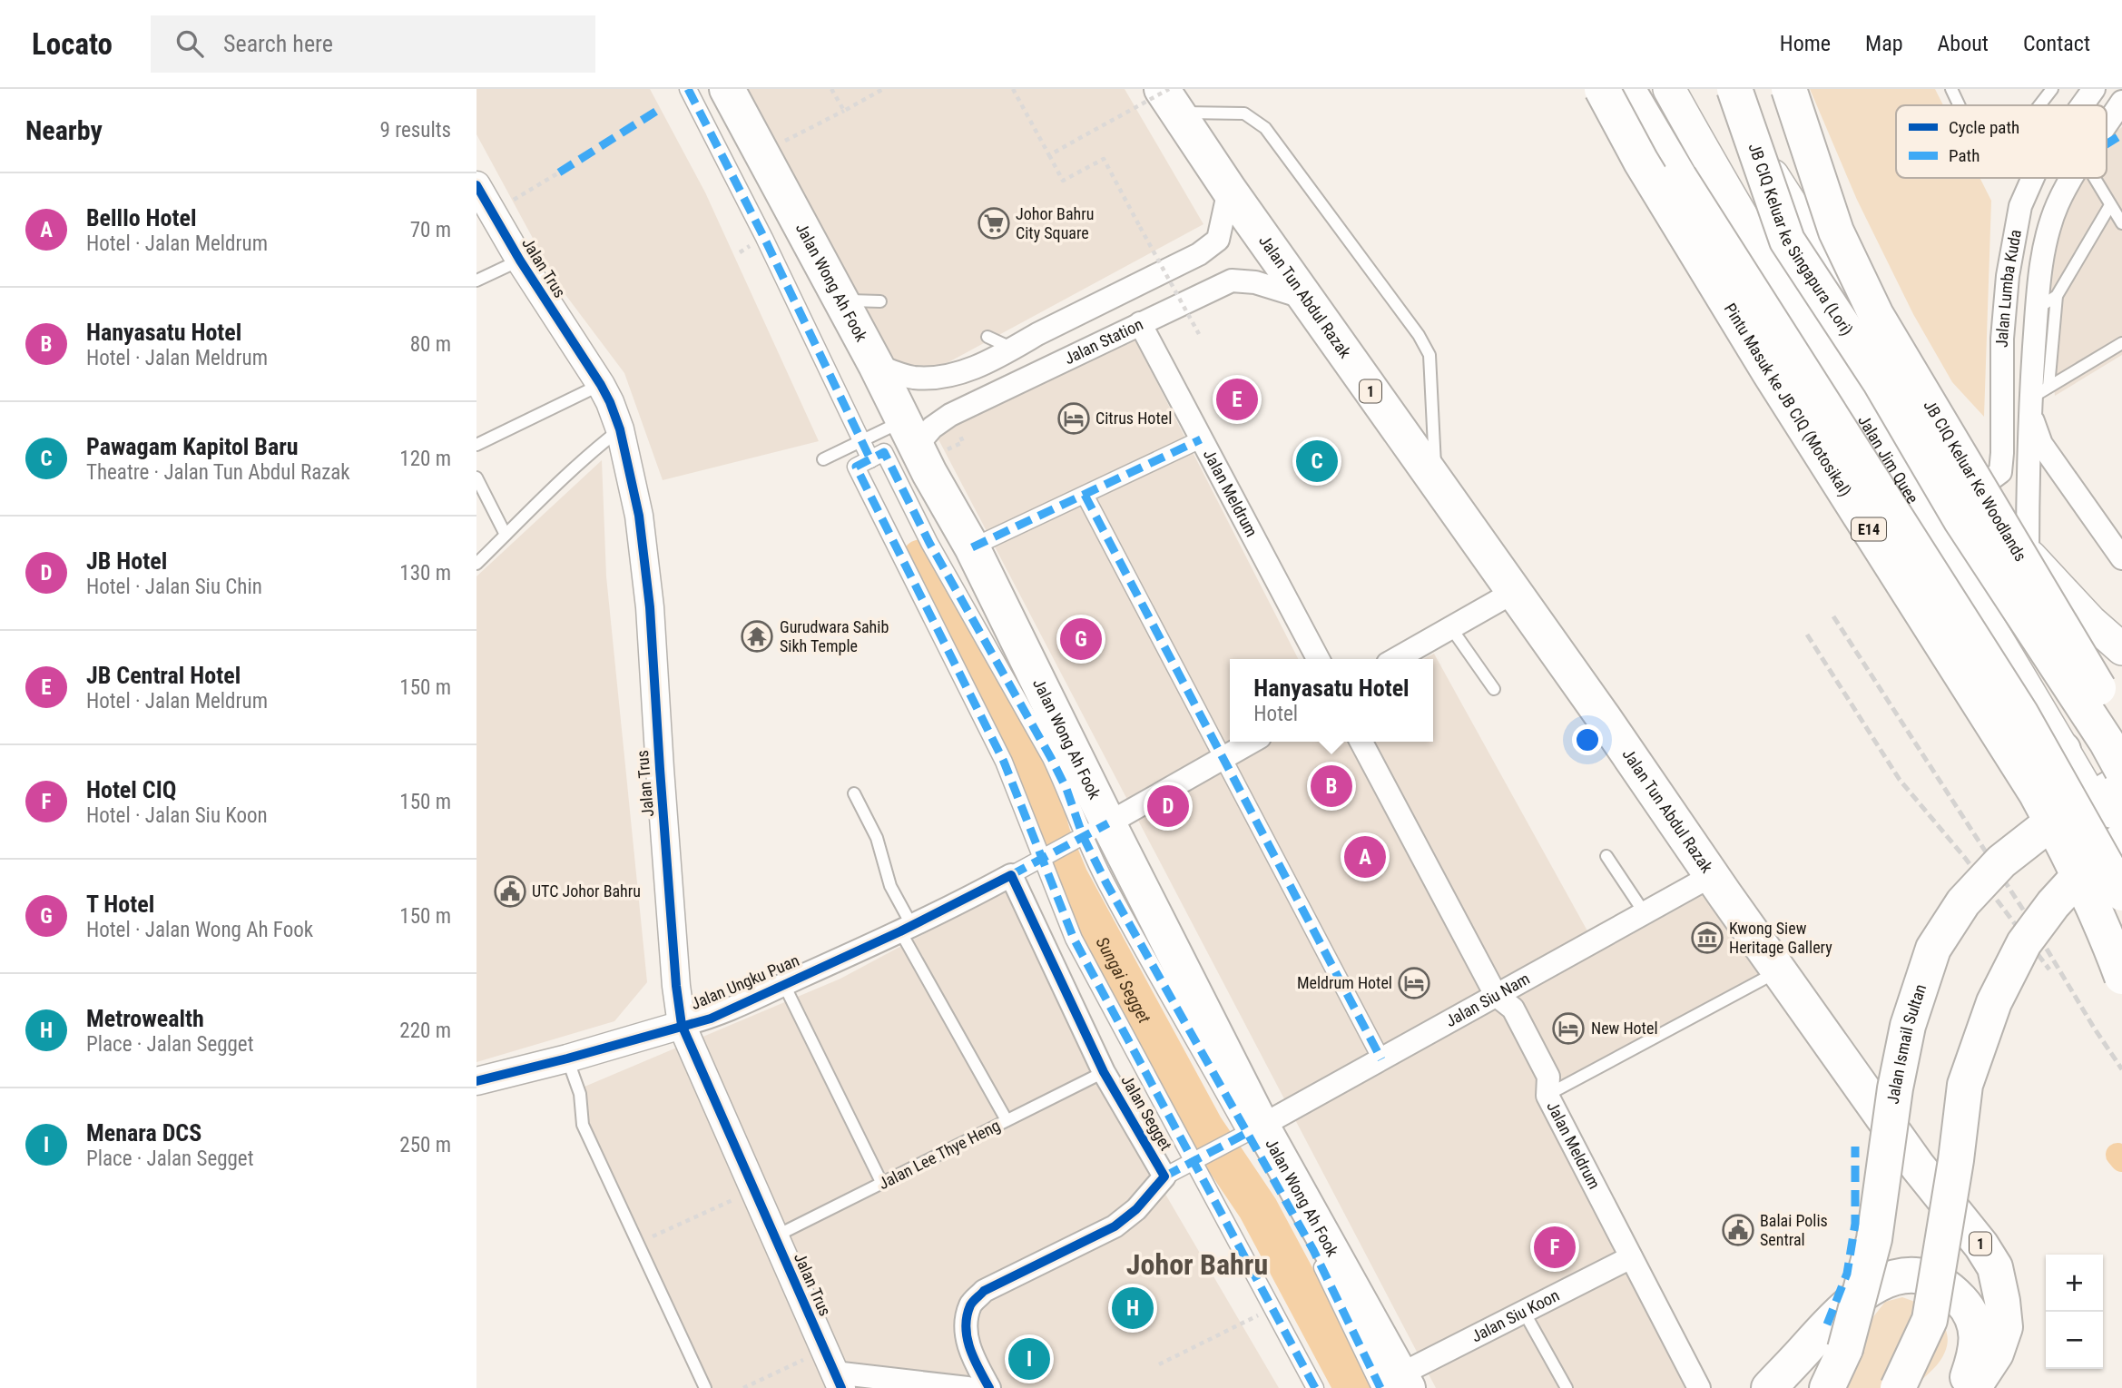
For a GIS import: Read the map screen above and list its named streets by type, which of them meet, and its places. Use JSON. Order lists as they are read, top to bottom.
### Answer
{
  "streets": {
    "main road": [
      "JB CIQ Keluar ke Singapura (Lori)",
      "Jalan Wong Ah Fook",
      "Jalan Tun Abdul Razak",
      "1",
      "Pintu Masuk ke JB CIQ (Motosikal)",
      "Jalan Jim Quee",
      "JB CIQ Keluar Ke Woodlands",
      "E14",
      "Jalan Ismail Sultan"
    ],
    "street": [
      "Jalan Trus",
      "Jalan Lumba Kuda",
      "Jalan Station",
      "Jalan Meldrum",
      "Jalan Ungku Puan",
      "Jalan Siu Nam",
      "Jalan Segget",
      "Jalan Siu Koon"
    ],
    "lane": ["Jalan Lee Thye Heng"]
  },
  "crossings": [
    ["Jalan Trus", "Jalan Ungku Puan"],
    ["Jalan Trus", "Jalan Lee Thye Heng"],
    ["Jalan Wong Ah Fook", "Jalan Station"],
    ["Jalan Wong Ah Fook", "Jalan Ungku Puan"],
    ["Jalan Wong Ah Fook", "Jalan Siu Nam"],
    ["Jalan Wong Ah Fook", "Jalan Siu Koon"],
    ["Jalan Tun Abdul Razak", "Jalan Station"],
    ["Jalan Tun Abdul Razak", "Jalan Siu Nam"],
    ["Jalan Station", "Jalan Meldrum"],
    ["Jalan Jim Quee", "Jalan Ismail Sultan"],
    ["Jalan Meldrum", "Jalan Siu Nam"],
    ["Jalan Meldrum", "Jalan Siu Koon"],
    ["Jalan Ungku Puan", "Jalan Segget"],
    ["Jalan Segget", "Jalan Lee Thye Heng"]
  ],
  "districts": ["Johor Bahru"],
  "water": ["Sungai Segget"],
  "places": {
    "supermarket": ["Johor Bahru City Square"],
    "hotel": ["Citrus Hotel", "Meldrum Hotel", "New Hotel"],
    "temple": ["Gurudwara Sahib Sikh Temple"],
    "public building": ["UTC Johor Bahru", "Balai Polis Sentral"],
    "museum": ["Kwong Siew Heritage Gallery"]
  },
  "legend": ["Cycle path", "Path"],
  "page": {
    "header": "Locato",
    "search": "Search here",
    "nav": [
      "Home",
      "Map",
      "About",
      "Contact"
    ],
    "heading": ["Nearby", "9 results"],
    "list": [
      {
        "mark": "A",
        "name": "Belllo Hotel",
        "note": "Hotel · Jalan Meldrum",
        "value": "70 m"
      },
      {
        "mark": "B",
        "name": "Hanyasatu Hotel",
        "note": "Hotel · Jalan Meldrum",
        "value": "80 m"
      },
      {
        "mark": "C",
        "name": "Pawagam Kapitol Baru",
        "note": "Theatre · Jalan Tun Abdul Razak",
        "value": "120 m"
      },
      {
        "mark": "D",
        "name": "JB Hotel",
        "note": "Hotel · Jalan Siu Chin",
        "value": "130 m"
      },
      {
        "mark": "E",
        "name": "JB Central Hotel",
        "note": "Hotel · Jalan Meldrum",
        "value": "150 m"
      },
      {
        "mark": "F",
        "name": "Hotel CIQ",
        "note": "Hotel · Jalan Siu Koon",
        "value": "150 m"
      },
      {
        "mark": "G",
        "name": "T Hotel",
        "note": "Hotel · Jalan Wong Ah Fook",
        "value": "150 m"
      },
      {
        "mark": "H",
        "name": "Metrowealth",
        "note": "Place · Jalan Segget",
        "value": "220 m"
      },
      {
        "mark": "I",
        "name": "Menara DCS",
        "note": "Place · Jalan Segget",
        "value": "250 m"
      }
    ],
    "pins": [
      "E",
      "C",
      "G",
      "B",
      "D",
      "A",
      "F",
      "H",
      "I"
    ],
    "popup": ["Hanyasatu Hotel", "Hotel"],
    "map_buttons": ["+", "−"]
  }
}
